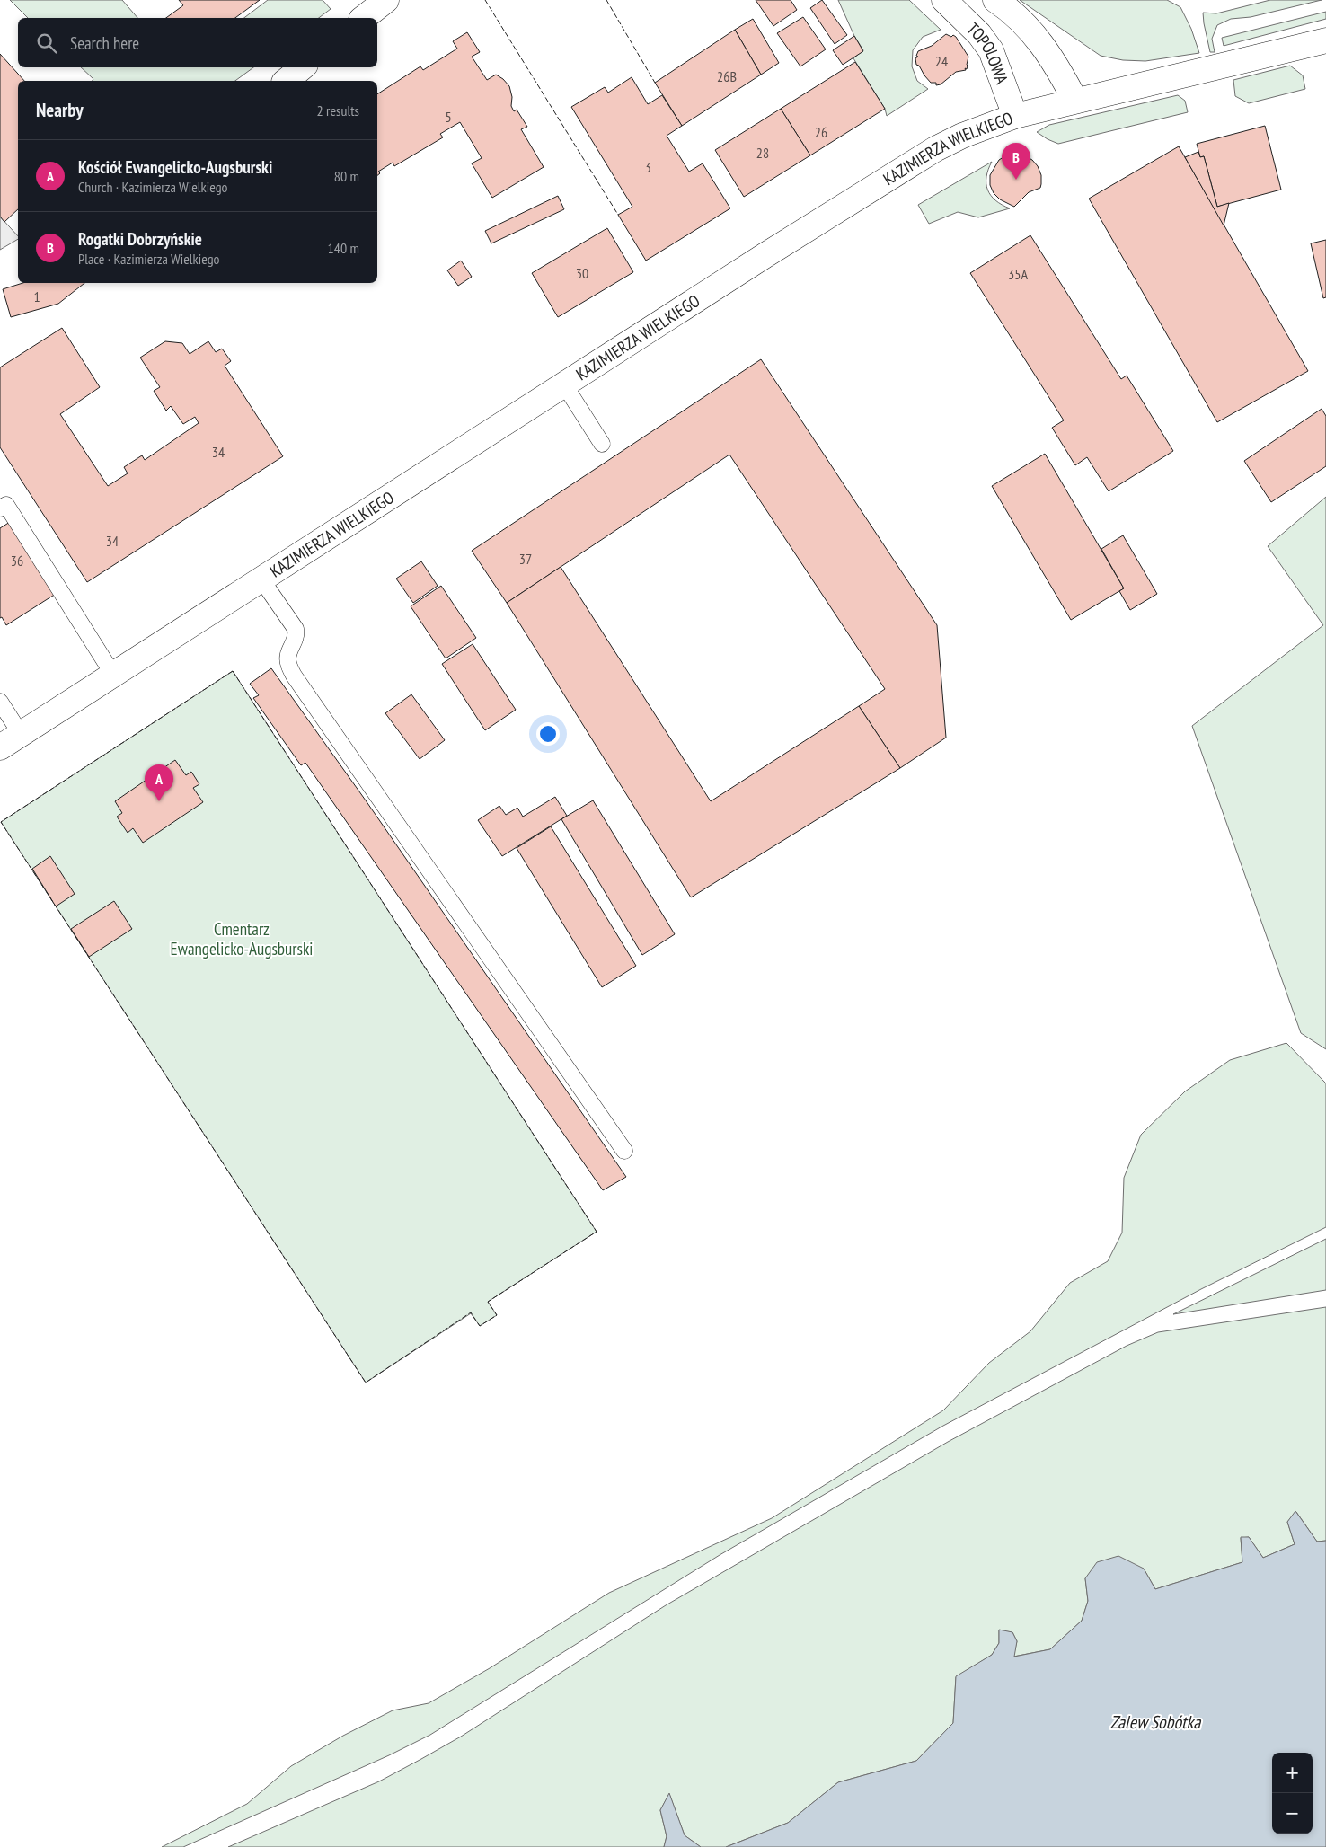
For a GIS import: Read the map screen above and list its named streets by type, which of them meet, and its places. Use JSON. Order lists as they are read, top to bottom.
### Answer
{
  "streets": {
    "street": ["TOPOLOWA", "KAZIMIERZA WIELKIEGO"]
  },
  "crossings": [
    ["TOPOLOWA", "KAZIMIERZA WIELKIEGO"]
  ],
  "water": ["Zalew Sobótka"],
  "parks": ["Cmentarz Ewangelicko-Augsburski"],
  "house_numbers": [
    "24",
    "26B",
    "5",
    "26",
    "28",
    "3",
    "30",
    "35A",
    "1",
    "34",
    "34",
    "37",
    "36"
  ],
  "page": {
    "search": "Search here",
    "heading": ["Nearby", "2 results"],
    "list": [
      {
        "mark": "A",
        "name": "Kościół Ewangelicko-Augsburski",
        "note": "Church · Kazimierza Wielkiego",
        "value": "80 m"
      },
      {
        "mark": "B",
        "name": "Rogatki Dobrzyńskie",
        "note": "Place · Kazimierza Wielkiego",
        "value": "140 m"
      }
    ],
    "pins": ["B", "A"],
    "map_buttons": ["+", "−"]
  }
}
